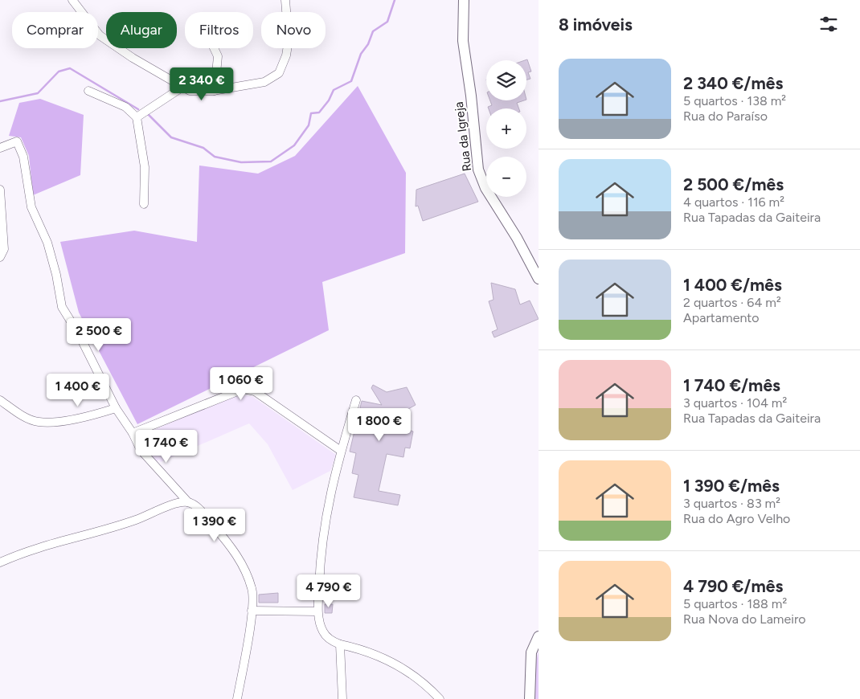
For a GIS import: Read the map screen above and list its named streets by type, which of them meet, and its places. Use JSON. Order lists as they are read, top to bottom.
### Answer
{
  "streets": {
    "main road": ["Rua da Igreja"]
  },
  "page": {
    "heading": "8 imóveis",
    "chip": [
      "Comprar",
      "Alugar",
      "Filtros",
      "Novo"
    ],
    "list": [
      {
        "name": "2 340 €/mês",
        "note": "5 quartos · 138 m² · Rua do Paraíso"
      },
      {
        "name": "2 500 €/mês",
        "note": "4 quartos · 116 m² · Rua Tapadas da Gaiteira"
      },
      {
        "name": "1 400 €/mês",
        "note": "2 quartos · 64 m² · Apartamento"
      },
      {
        "name": "1 740 €/mês",
        "note": "3 quartos · 104 m² · Rua Tapadas da Gaiteira"
      },
      {
        "name": "1 390 €/mês",
        "note": "3 quartos · 83 m² · Rua do Agro Velho"
      },
      {
        "name": "4 790 €/mês",
        "note": "5 quartos · 188 m² · Rua Nova do Lameiro"
      }
    ],
    "map_buttons": ["+", "−"],
    "price": [
      "2 340 €",
      "2 500 €",
      "1 060 €",
      "1 400 €",
      "1 800 €",
      "1 740 €",
      "1 390 €",
      "4 790 €"
    ]
  }
}
